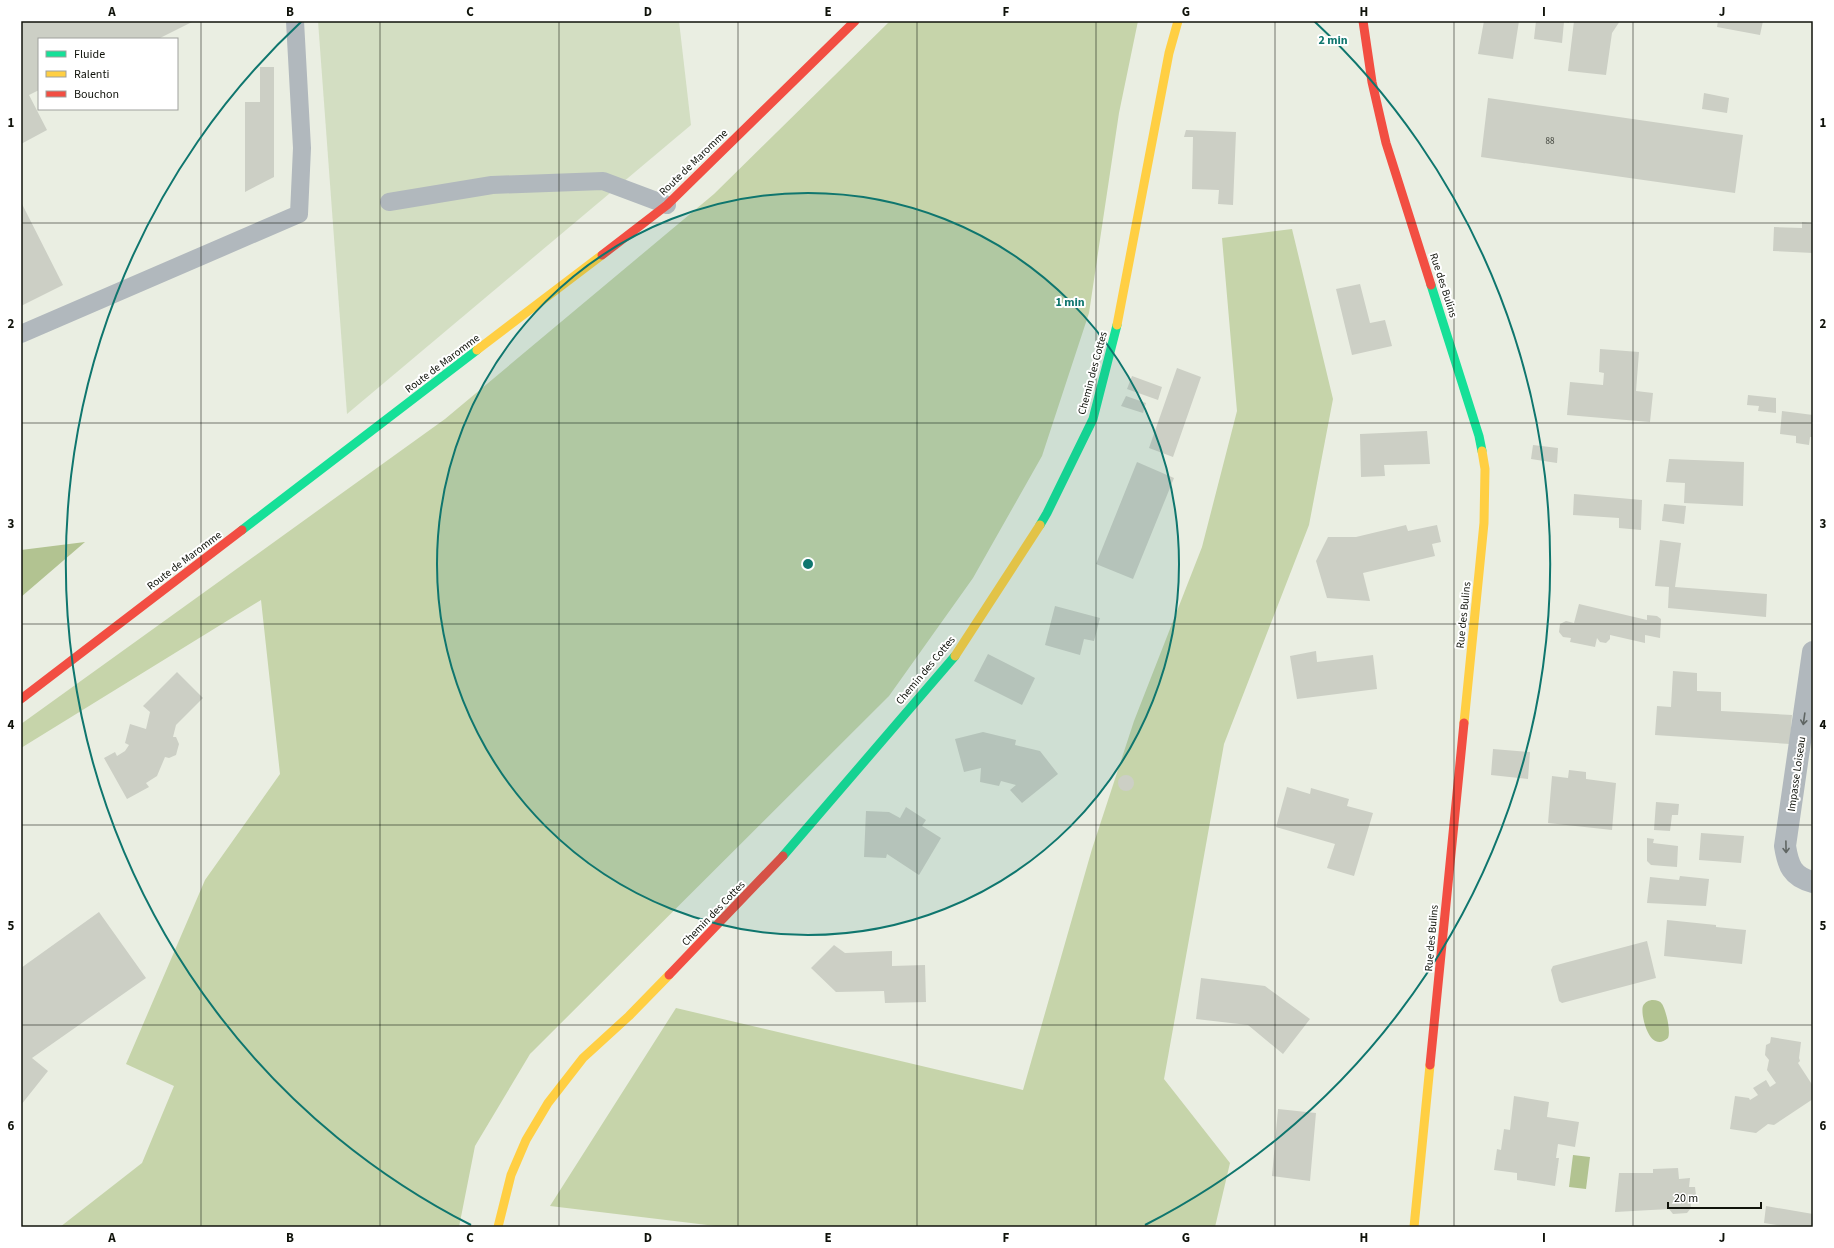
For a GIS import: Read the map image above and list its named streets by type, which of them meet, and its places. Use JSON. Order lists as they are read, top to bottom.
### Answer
{
  "streets": {
    "street": [
      "Route de Maromme",
      "Rue des Bulins",
      "Chemin des Cottes",
      "Impasse Loiseau"
    ]
  },
  "one_way": ["Impasse Loiseau"],
  "house_numbers": ["88"],
  "legend": ["Fluide", "Ralenti", "Bouchon"],
  "scale_bar": "20 m",
  "grid": {
    "columns": [
      "A",
      "B",
      "C",
      "D",
      "E",
      "F",
      "G",
      "H",
      "I",
      "J"
    ],
    "rows": [
      "1",
      "2",
      "3",
      "4",
      "5",
      "6"
    ]
  },
  "rings": ["2 min", "1 min"]
}
